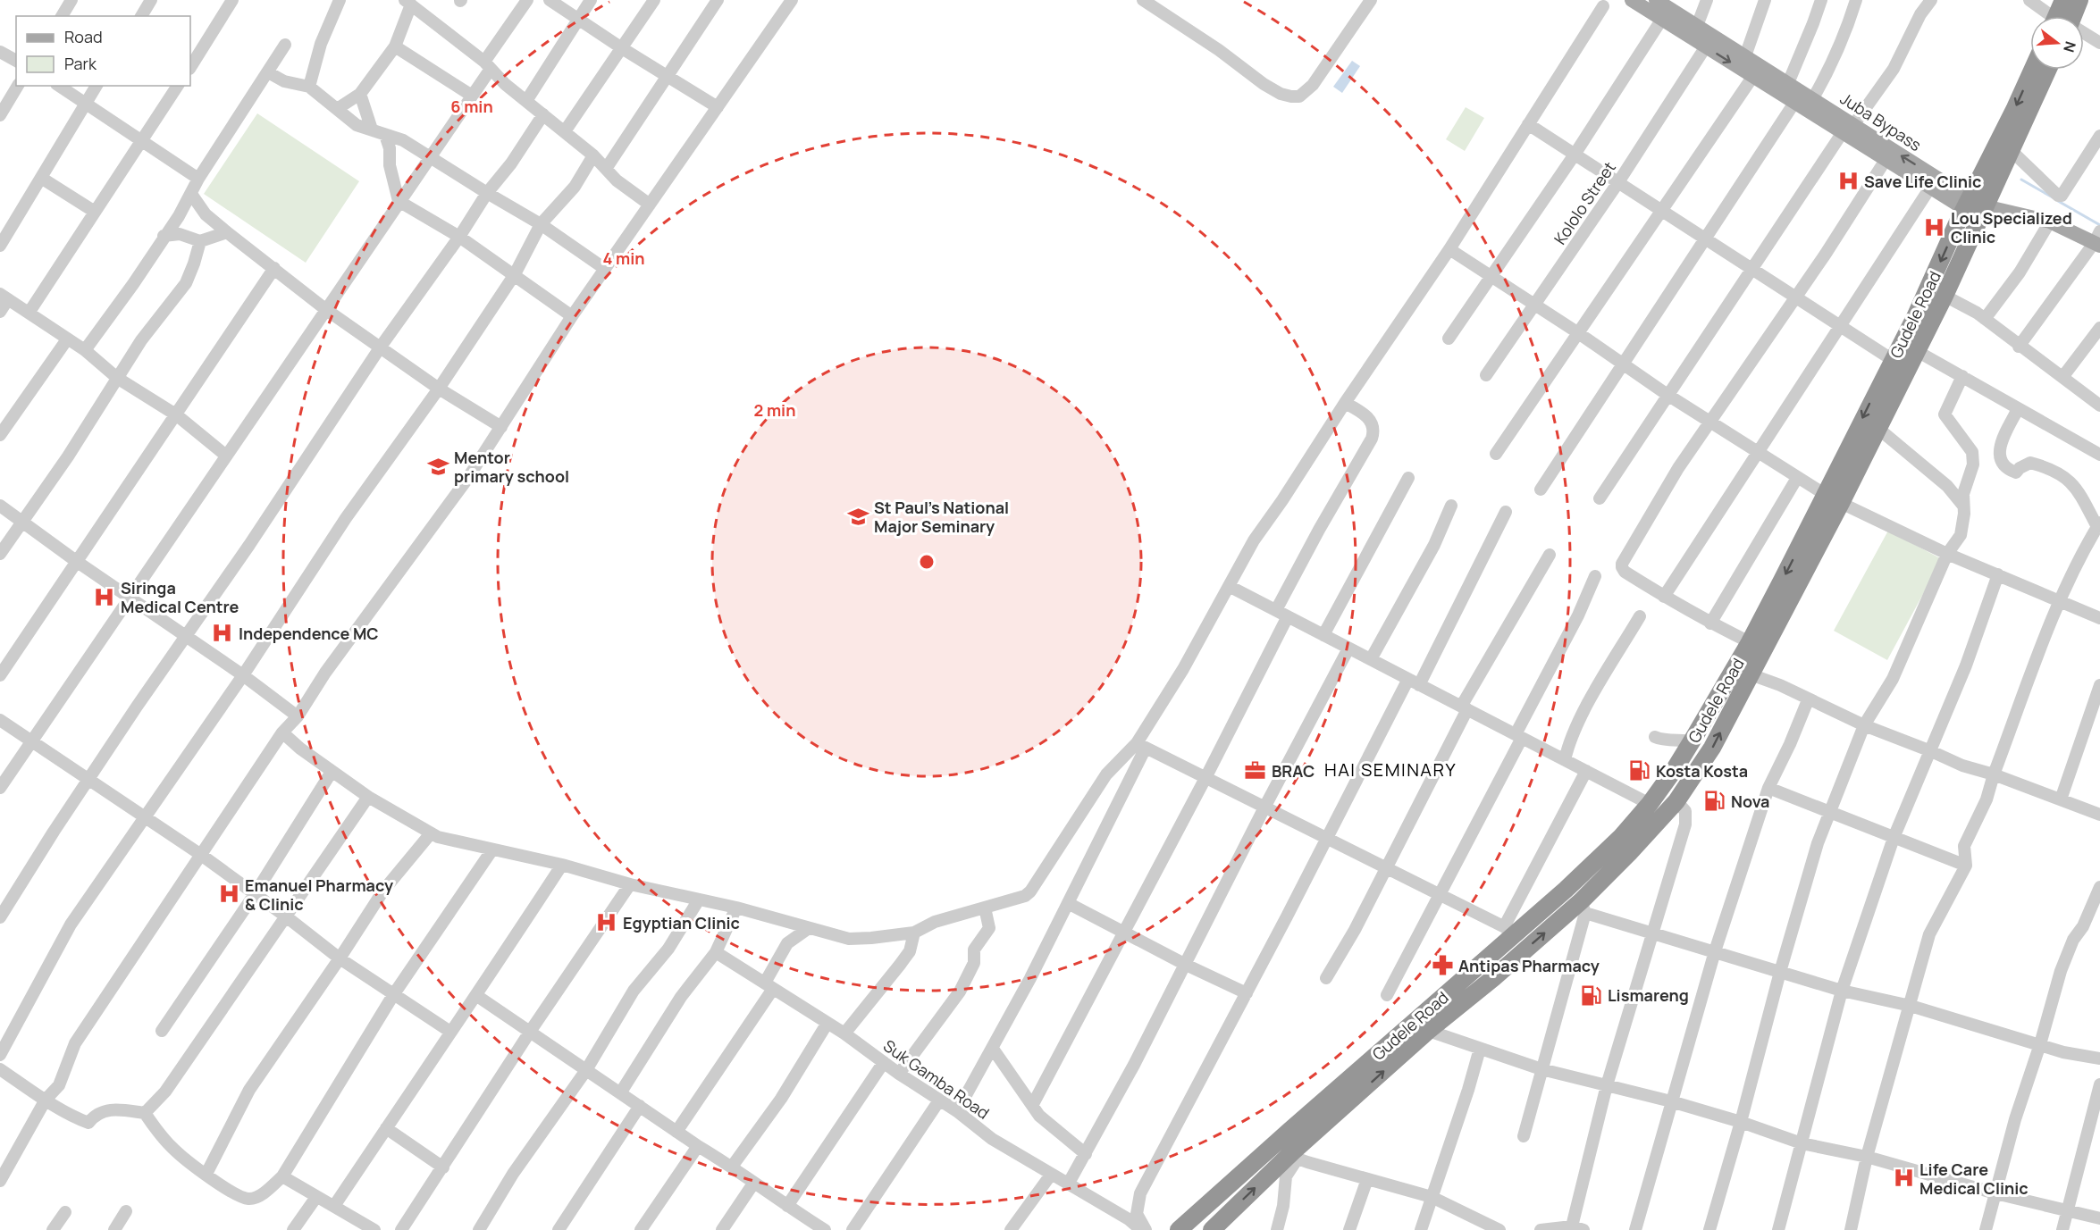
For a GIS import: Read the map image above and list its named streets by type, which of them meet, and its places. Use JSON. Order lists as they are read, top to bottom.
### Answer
{
  "streets": {
    "highway": ["Gudele Road"],
    "main road": ["Juba Bypass"],
    "street": ["Kololo Street", "Suk Gamba Road"]
  },
  "crossings": [
    ["Juba Bypass", "Kololo Street"],
    ["Juba Bypass", "Gudele Road"]
  ],
  "districts": ["HAI SEMINARY"],
  "places": {
    "hospital": [
      "Save Life Clinic",
      "Lou Specialized Clinic",
      "Siringa Medical Centre",
      "Independence MC",
      "Emanuel Pharmacy & Clinic",
      "Egyptian Clinic",
      "Life Care Medical Clinic"
    ],
    "school or university": ["Mentor primary school", "St Paul's National Major Seminary"],
    "office": ["BRAC"],
    "fuel station": ["Kosta Kosta", "Nova", "Lismareng"],
    "pharmacy": ["Antipas Pharmacy"]
  },
  "legend": ["Road", "Park"],
  "north": "right",
  "rings": ["6 min", "4 min", "2 min"]
}
